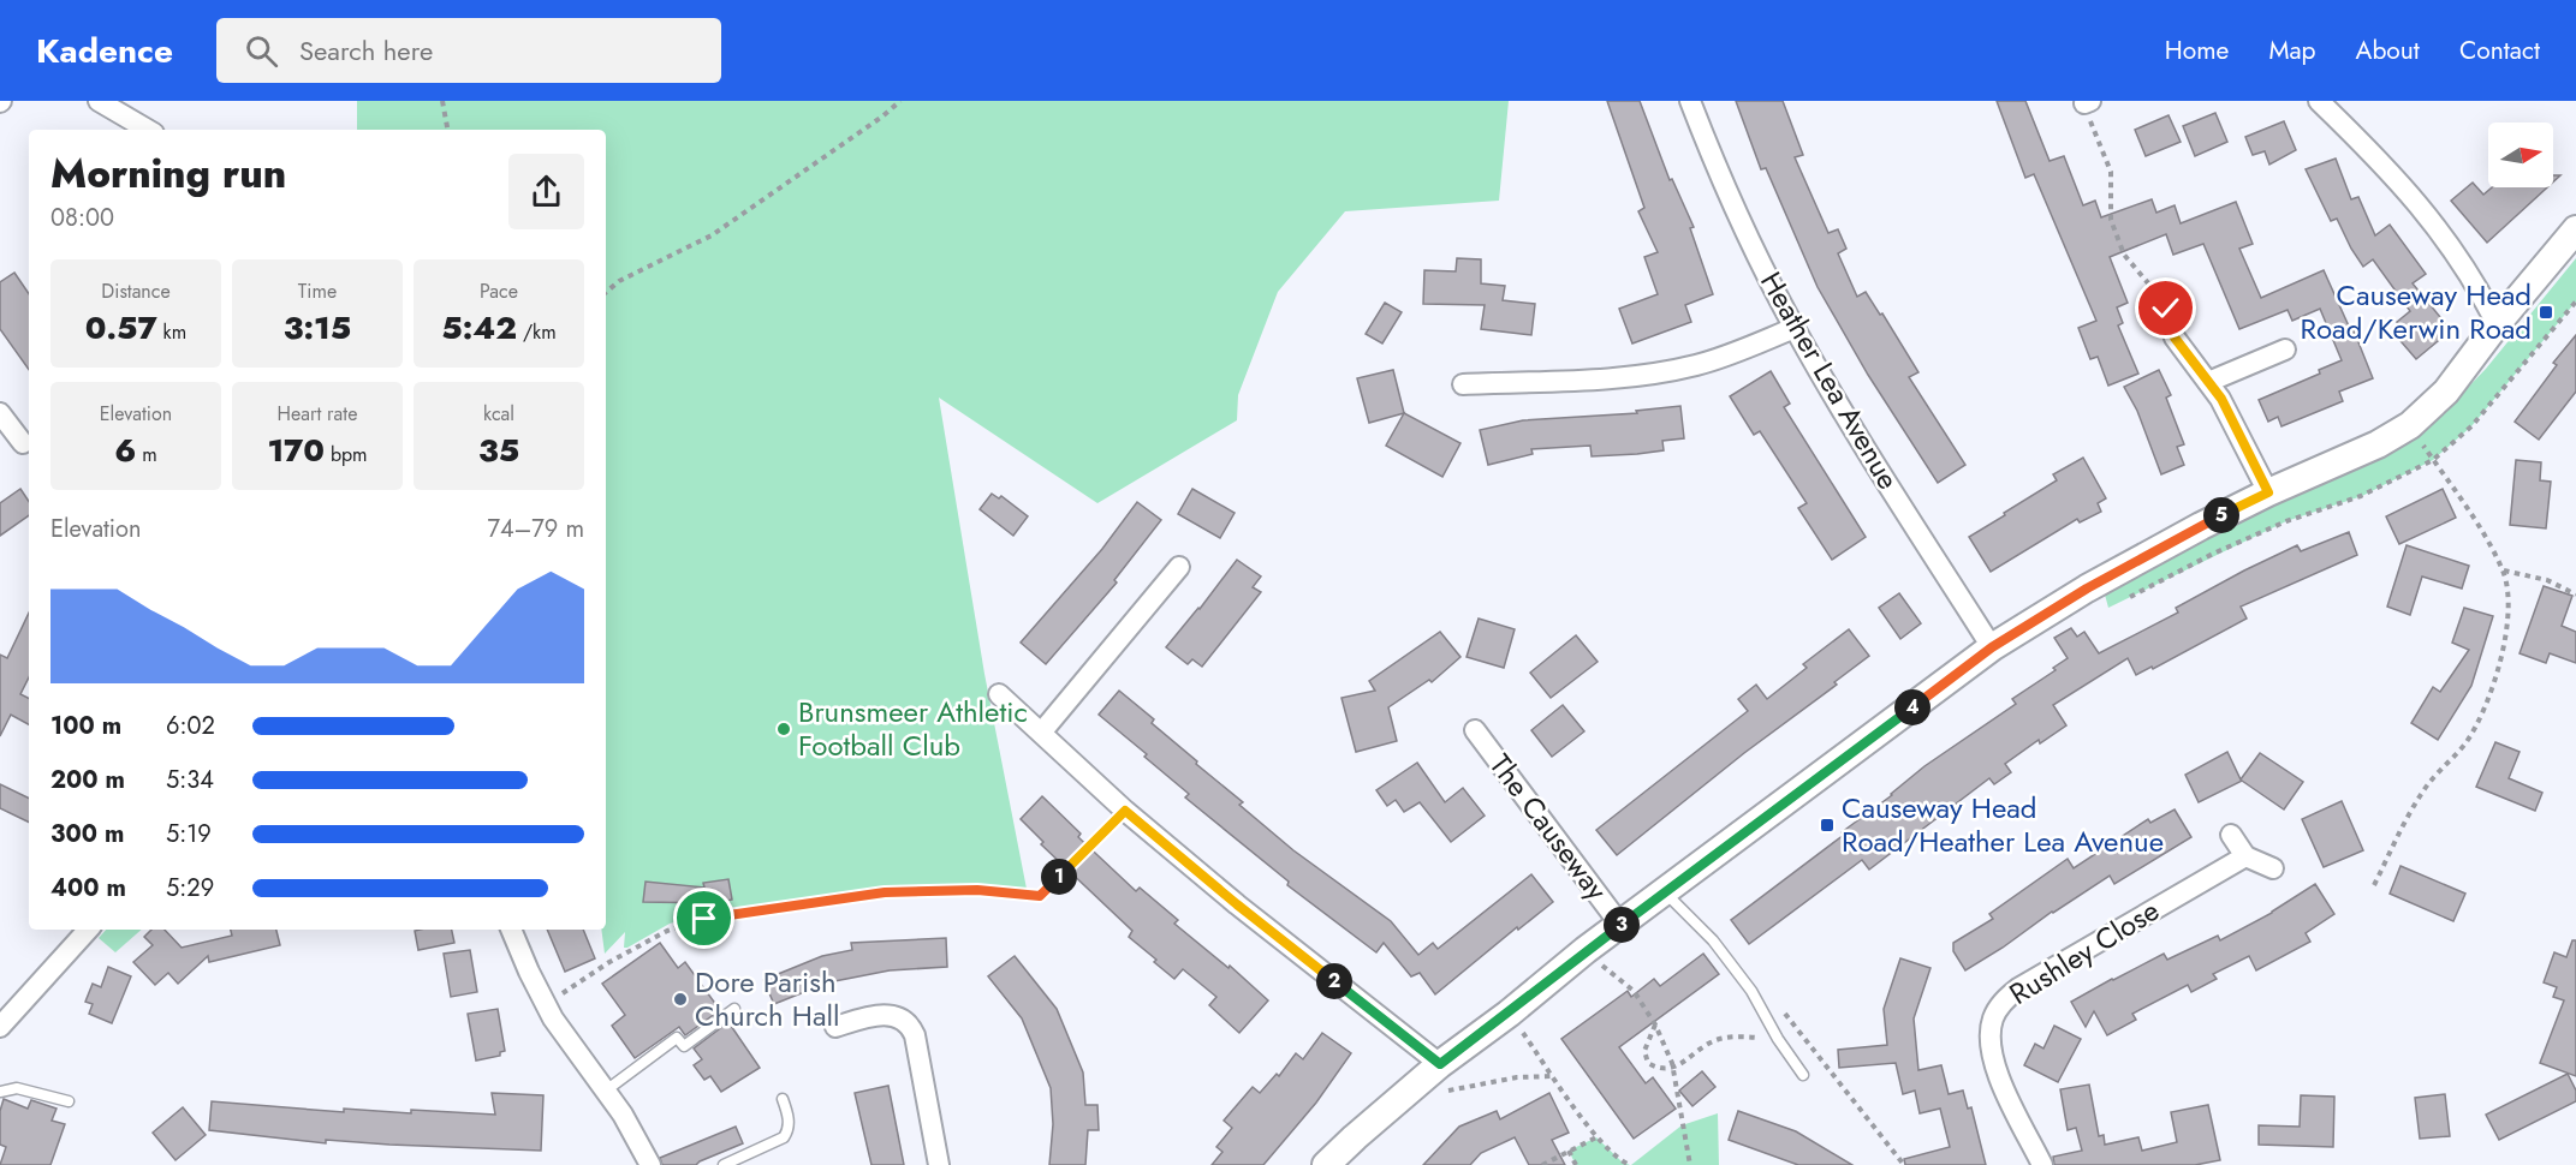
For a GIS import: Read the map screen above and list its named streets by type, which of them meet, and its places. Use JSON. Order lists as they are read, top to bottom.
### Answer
{
  "streets": {
    "street": ["Heather Lea Avenue", "The Causeway", "Rushley Close"]
  },
  "places": {
    "transit": ["Causeway Head Road/Kerwin Road", "Causeway Head Road/Heather Lea Avenue"],
    "other": ["Brunsmeer Athletic Football Club", "Dore Parish Church Hall"]
  },
  "north": "right",
  "page": {
    "header": "Kadence",
    "search": "Search here",
    "nav": [
      "Home",
      "Map",
      "About",
      "Contact"
    ],
    "heading": ["Morning run", "08:00"],
    "stats": [
      ["Distance", "0.57 km"],
      ["Time", "3:15"],
      ["Pace", "5:42 /km"],
      ["Elevation", "6 m"],
      ["Heart rate", "170 bpm"],
      ["kcal", "35"]
    ],
    "pins": [
      "5",
      "4",
      "1",
      "3",
      "2"
    ],
    "chart": ["Elevation", "74–79 m"],
    "list": [
      {
        "name": "100 m",
        "note": "6:02"
      },
      {
        "name": "200 m",
        "note": "5:34"
      },
      {
        "name": "300 m",
        "note": "5:19"
      },
      {
        "name": "400 m",
        "note": "5:29"
      }
    ]
  }
}
